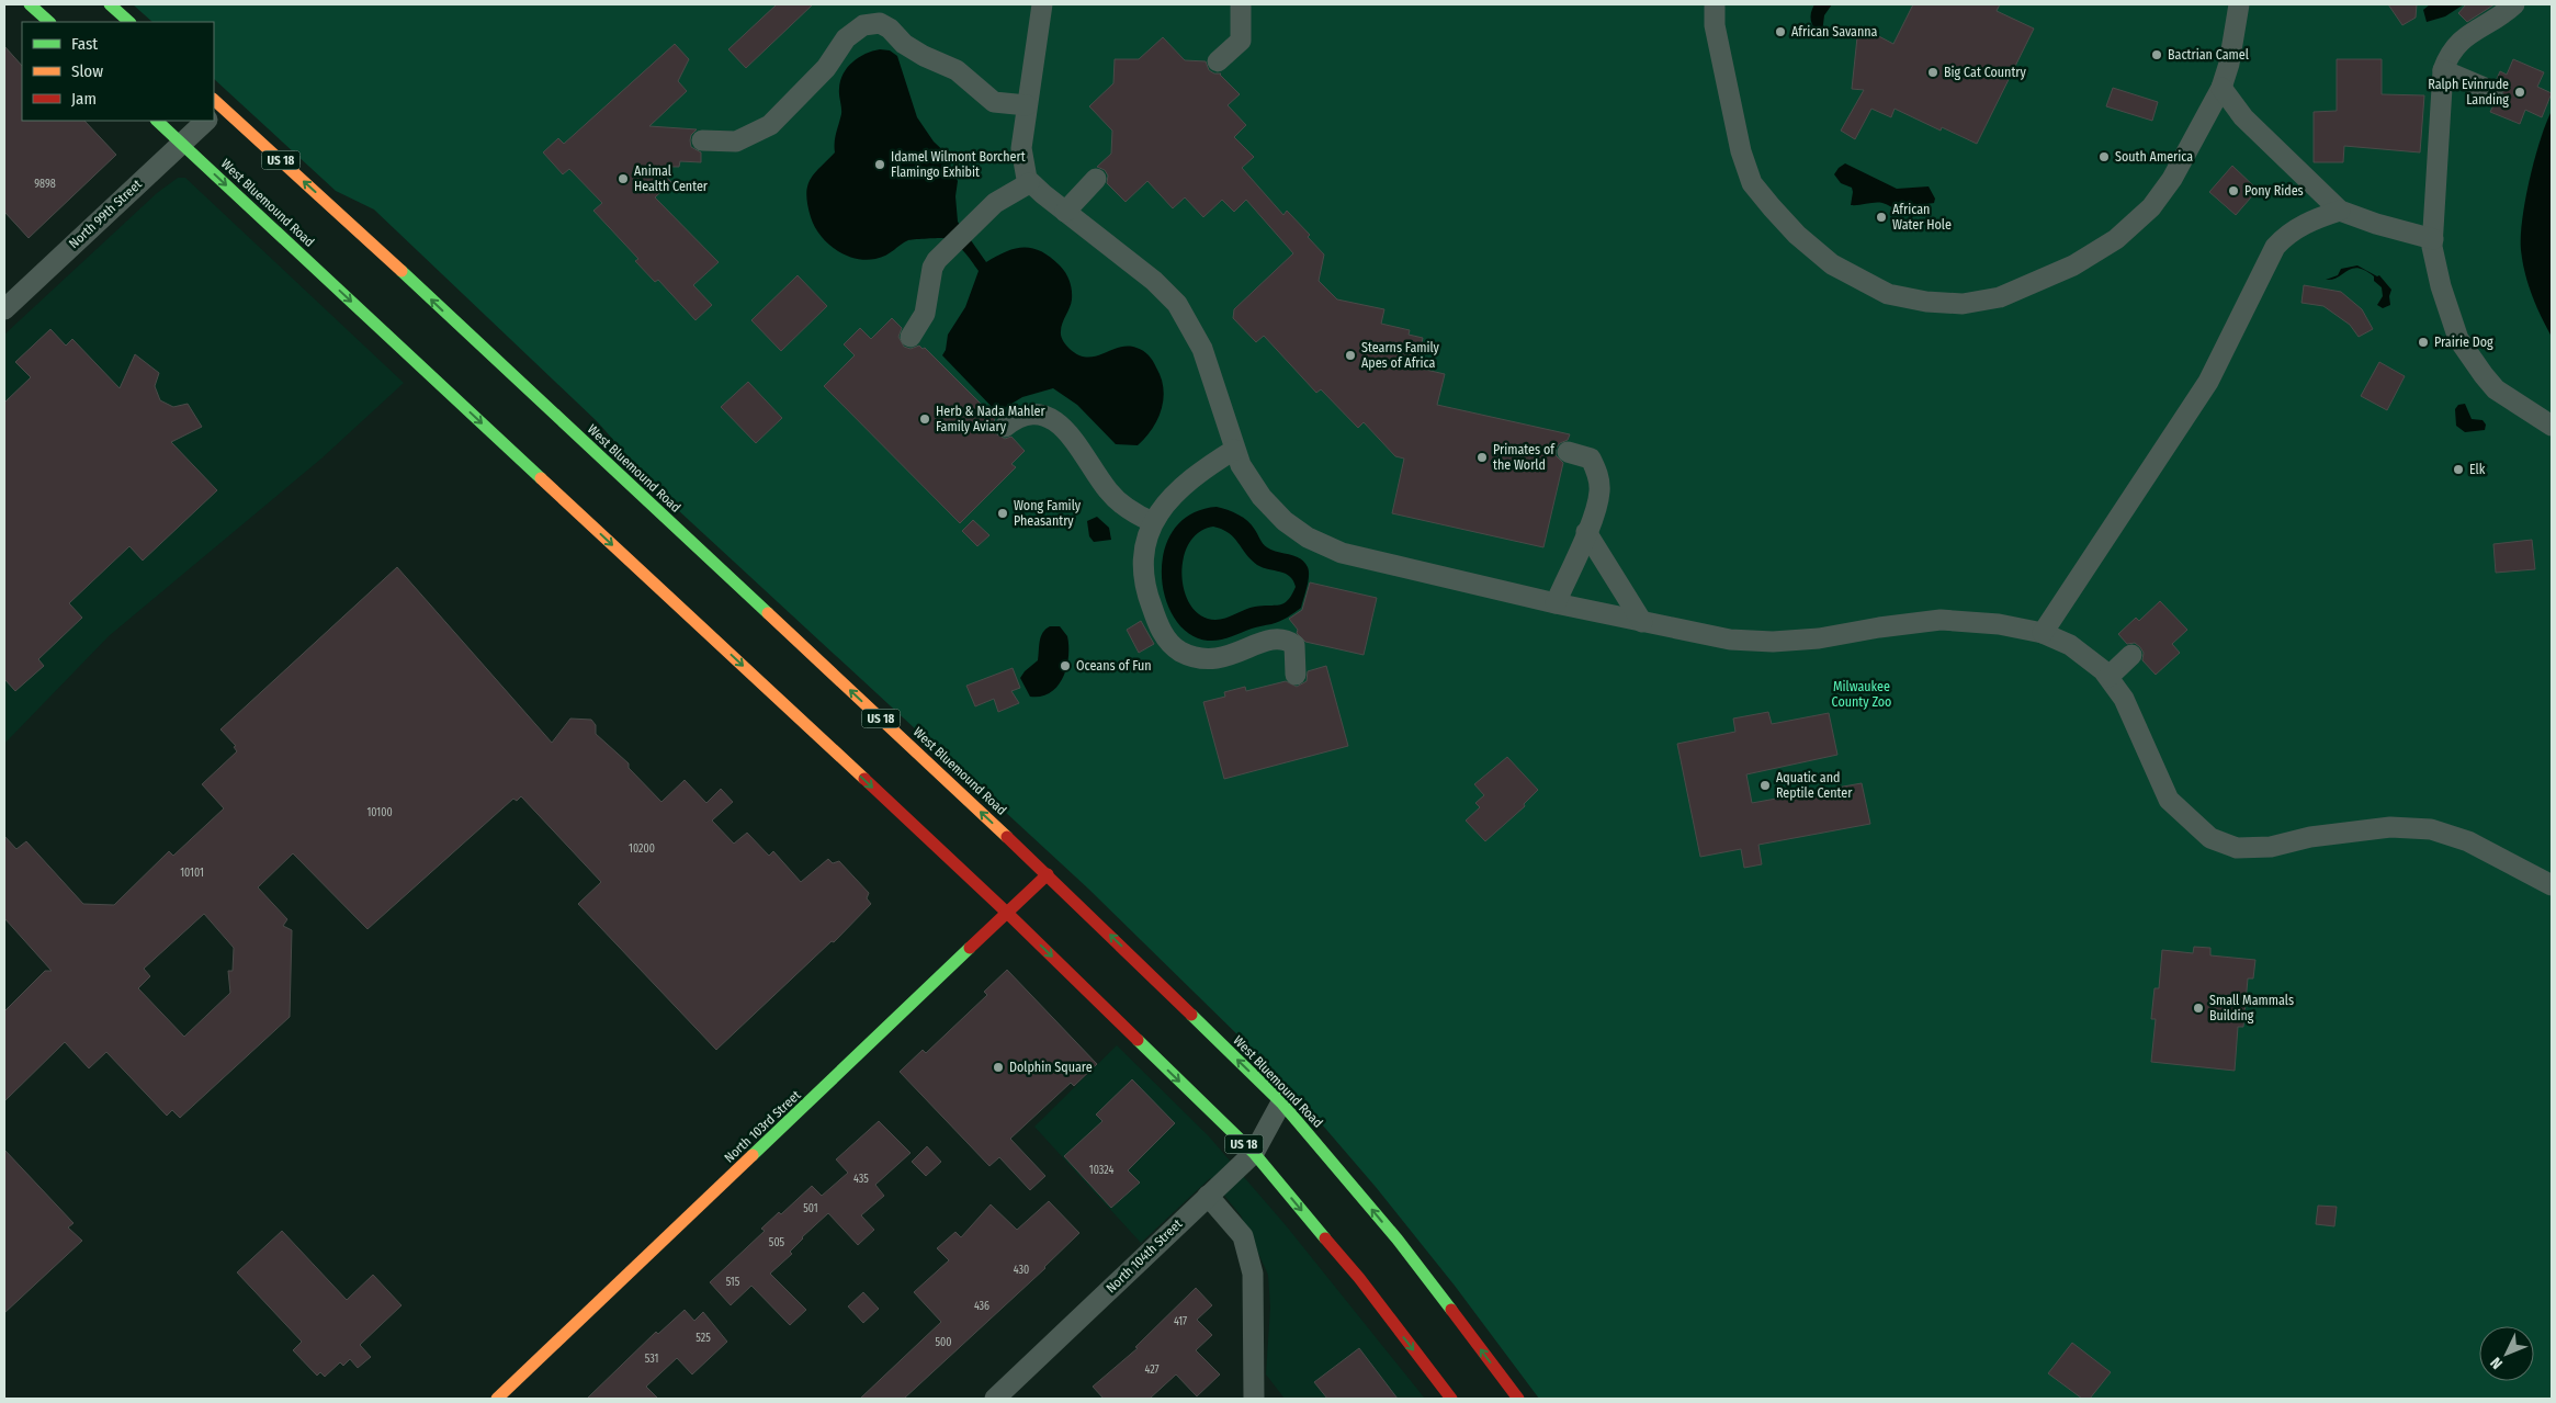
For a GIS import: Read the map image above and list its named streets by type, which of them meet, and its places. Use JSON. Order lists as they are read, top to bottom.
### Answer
{
  "streets": {
    "main road": ["US 18", "West Bluemound Road", "North 103rd Street"],
    "street": ["North 99th Street", "North 104th Street"]
  },
  "crossings": [
    ["West Bluemound Road", "North 99th Street"],
    ["West Bluemound Road", "North 103rd Street"],
    ["West Bluemound Road", "North 104th Street"]
  ],
  "parks": ["Milwaukee County Zoo"],
  "places": [
    "African Savanna",
    "Bactrian Camel",
    "Big Cat Country",
    "Ralph Evinrude Landing",
    "South America",
    "Idamel Wilmont Borchert Flamingo Exhibit",
    "Animal Health Center",
    "Pony Rides",
    "African Water Hole",
    "Prairie Dog",
    "Stearns Family Apes of Africa",
    "Herb & Nada Mahler Family Aviary",
    "Primates of the World",
    "Elk",
    "Wong Family Pheasantry",
    "Oceans of Fun",
    "Aquatic and Reptile Center",
    "Small Mammals Building",
    "Dolphin Square"
  ],
  "house_numbers": [
    "9898",
    "10100",
    "10200",
    "10101",
    "10324",
    "435",
    "501",
    "505",
    "430",
    "515",
    "436",
    "417",
    "525",
    "500",
    "531",
    "427"
  ],
  "legend": ["Fast", "Slow", "Jam"],
  "north": "bottom left"
}
